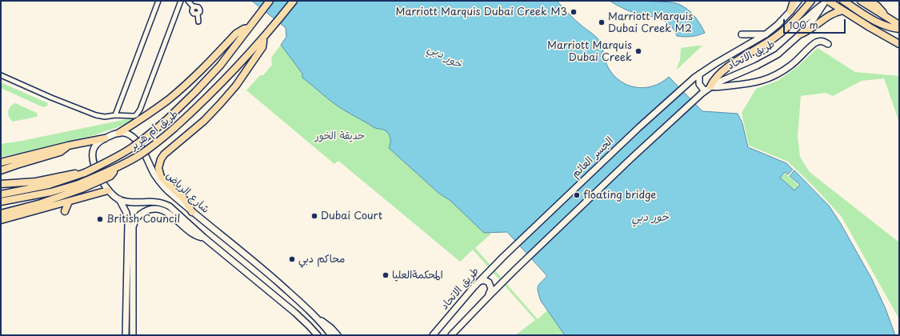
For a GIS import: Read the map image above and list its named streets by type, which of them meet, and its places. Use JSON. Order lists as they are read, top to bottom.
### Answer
{
  "streets": {
    "main road": [
      "طريق الاتحاد",
      "طريق أم هرير",
      "الجسر العائم",
      "شارع الرياض"
    ]
  },
  "crossings": [
    ["طريق الاتحاد", "الجسر العائم"]
  ],
  "water": ["خور دبي"],
  "parks": ["حديقة الخور"],
  "places": [
    "Marriott Marquis Dubai Creek M3",
    "Marriott Marquis Dubai Creek M2",
    "Marriott Marquis Dubai Creek",
    "floating bridge",
    "Dubai Court",
    "British Council",
    "محاكم دبي",
    "المحكمةالعليا"
  ],
  "scale_bar": "100 m"
}
